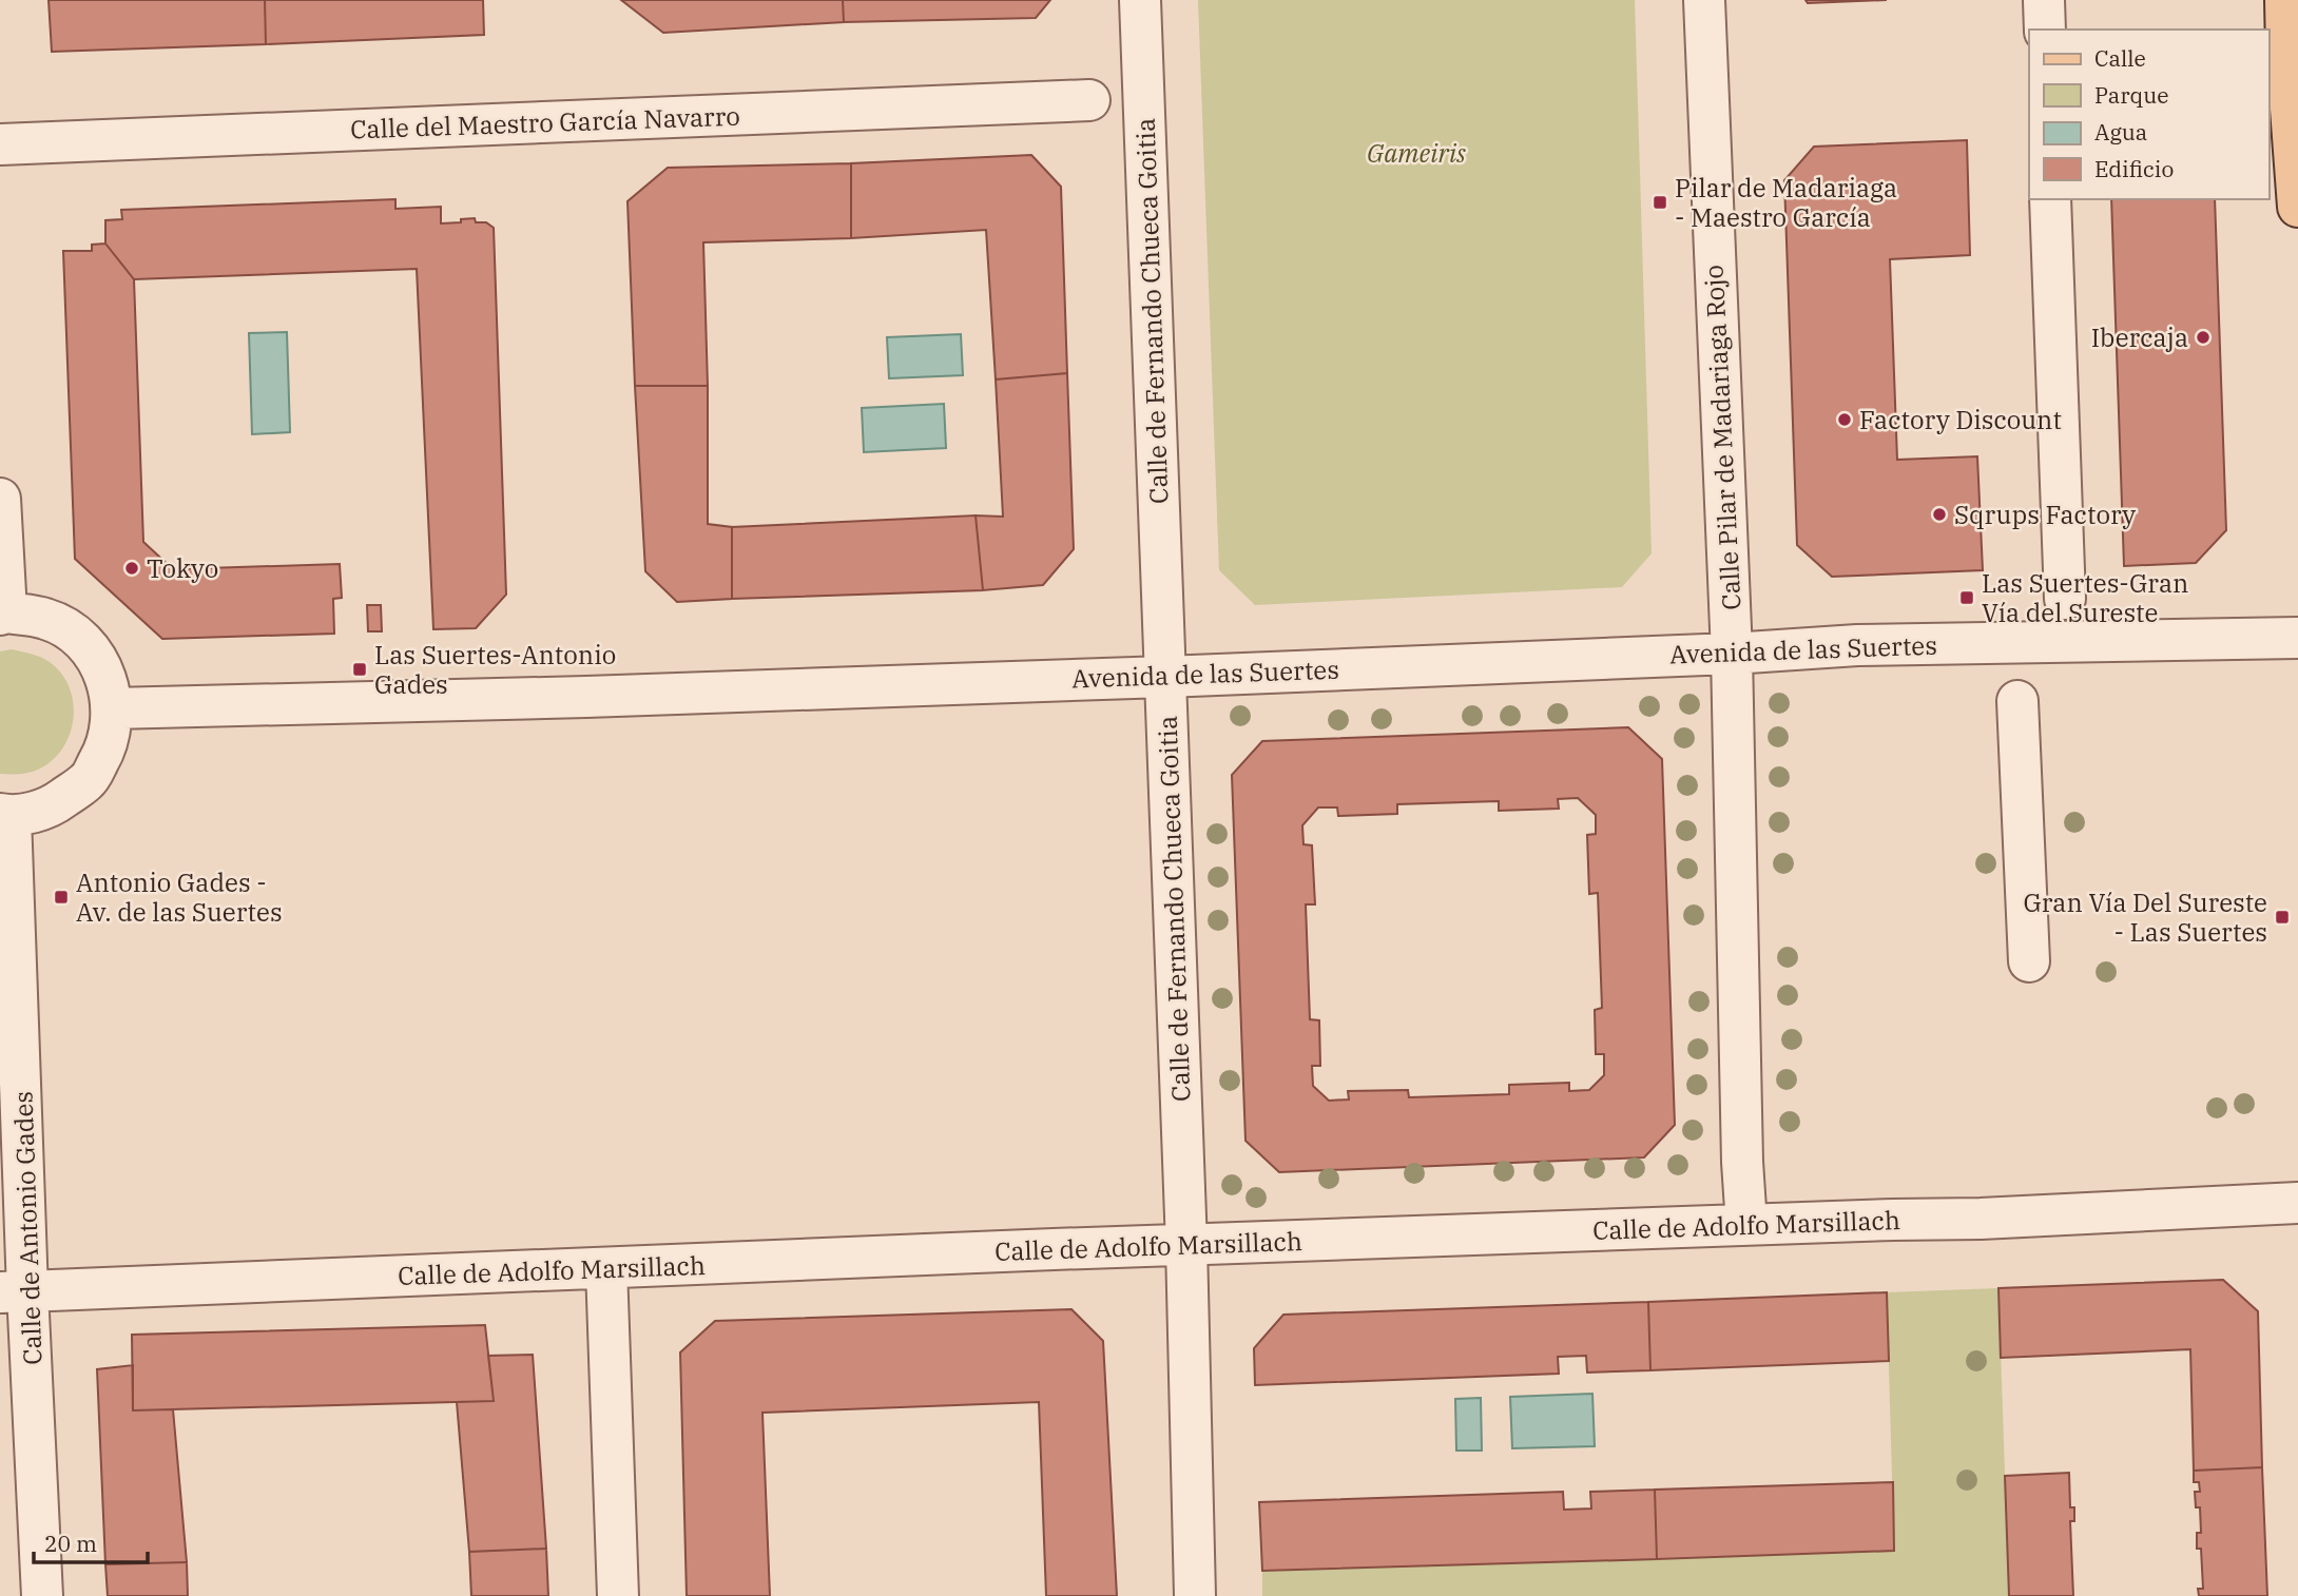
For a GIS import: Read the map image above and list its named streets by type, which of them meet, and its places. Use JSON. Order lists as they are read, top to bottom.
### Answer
{
  "streets": {
    "street": [
      "Calle del Maestro García Navarro",
      "Calle de Fernando Chueca Goitia",
      "Calle Pilar de Madariaga Rojo",
      "Avenida de las Suertes",
      "Calle de Adolfo Marsillach",
      "Calle de Antonio Gades"
    ]
  },
  "crossings": [
    ["Calle de Fernando Chueca Goitia", "Avenida de las Suertes"],
    ["Calle de Fernando Chueca Goitia", "Calle de Adolfo Marsillach"],
    ["Calle Pilar de Madariaga Rojo", "Avenida de las Suertes"],
    ["Calle Pilar de Madariaga Rojo", "Calle de Adolfo Marsillach"],
    ["Calle de Adolfo Marsillach", "Calle de Antonio Gades"]
  ],
  "parks": ["Gameiris"],
  "places": {
    "transit": [
      "Pilar de Madariaga - Maestro García",
      "Las Suertes-Gran Vía del Sureste",
      "Las Suertes-Antonio Gades",
      "Antonio Gades - Av. de las Suertes",
      "Gran Vía Del Sureste - Las Suertes"
    ],
    "other": [
      "Ibercaja",
      "Factory Discount",
      "Sqrups Factory",
      "Tokyo"
    ]
  },
  "legend": [
    "Calle",
    "Parque",
    "Agua",
    "Edificio"
  ],
  "scale_bar": "20 m"
}
